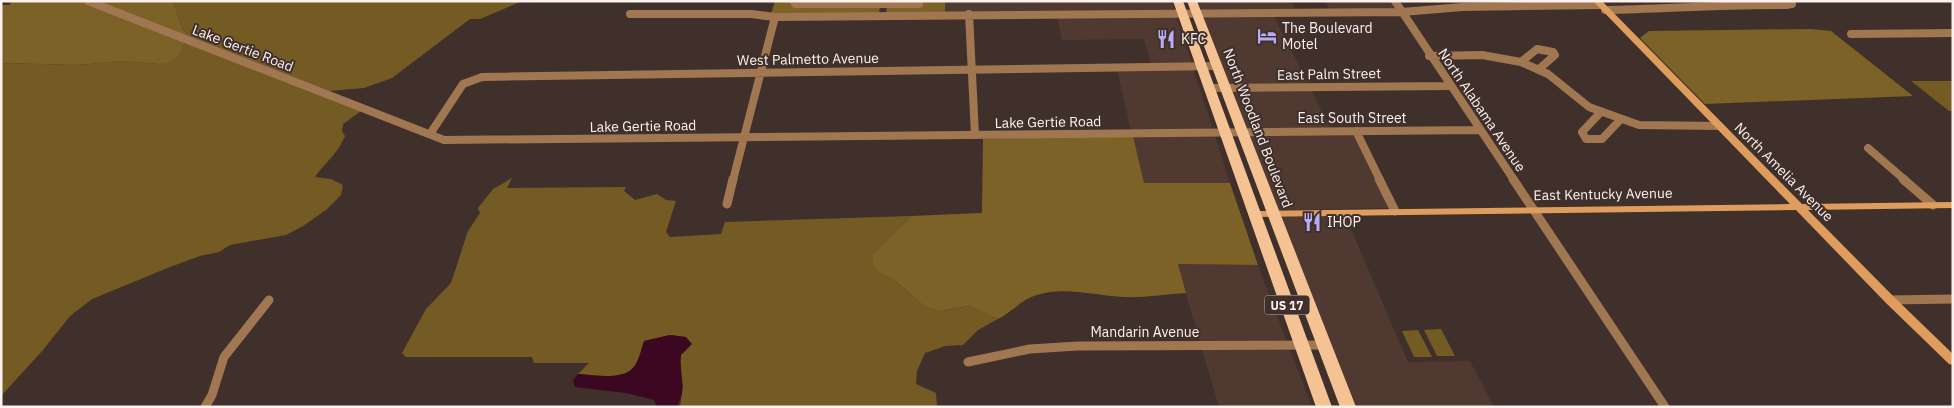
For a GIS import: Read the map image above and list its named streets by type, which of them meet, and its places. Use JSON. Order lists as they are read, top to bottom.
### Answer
{
  "streets": {
    "main road": ["North Woodland Boulevard", "US 17"],
    "street": [
      "Lake Gertie Road",
      "West Palmetto Avenue",
      "East Palm Street",
      "North Alabama Avenue",
      "East South Street",
      "North Amelia Avenue",
      "East Kentucky Avenue",
      "Mandarin Avenue"
    ]
  },
  "crossings": [
    ["Lake Gertie Road", "West Palmetto Avenue"],
    ["Lake Gertie Road", "East South Street"],
    ["Lake Gertie Road", "US 17"],
    ["West Palmetto Avenue", "North Woodland Boulevard"],
    ["West Palmetto Avenue", "US 17"],
    ["East Palm Street", "North Alabama Avenue"],
    ["East Palm Street", "North Woodland Boulevard"],
    ["East Palm Street", "US 17"],
    ["North Alabama Avenue", "East South Street"],
    ["North Alabama Avenue", "East Kentucky Avenue"],
    ["East South Street", "North Woodland Boulevard"],
    ["East South Street", "US 17"],
    ["North Woodland Boulevard", "East Kentucky Avenue"],
    ["North Woodland Boulevard", "Mandarin Avenue"],
    ["North Amelia Avenue", "East Kentucky Avenue"],
    ["East Kentucky Avenue", "US 17"],
    ["US 17", "Mandarin Avenue"]
  ],
  "places": {
    "hotel": ["The Boulevard Motel"],
    "restaurant": ["KFC", "IHOP"]
  }
}
